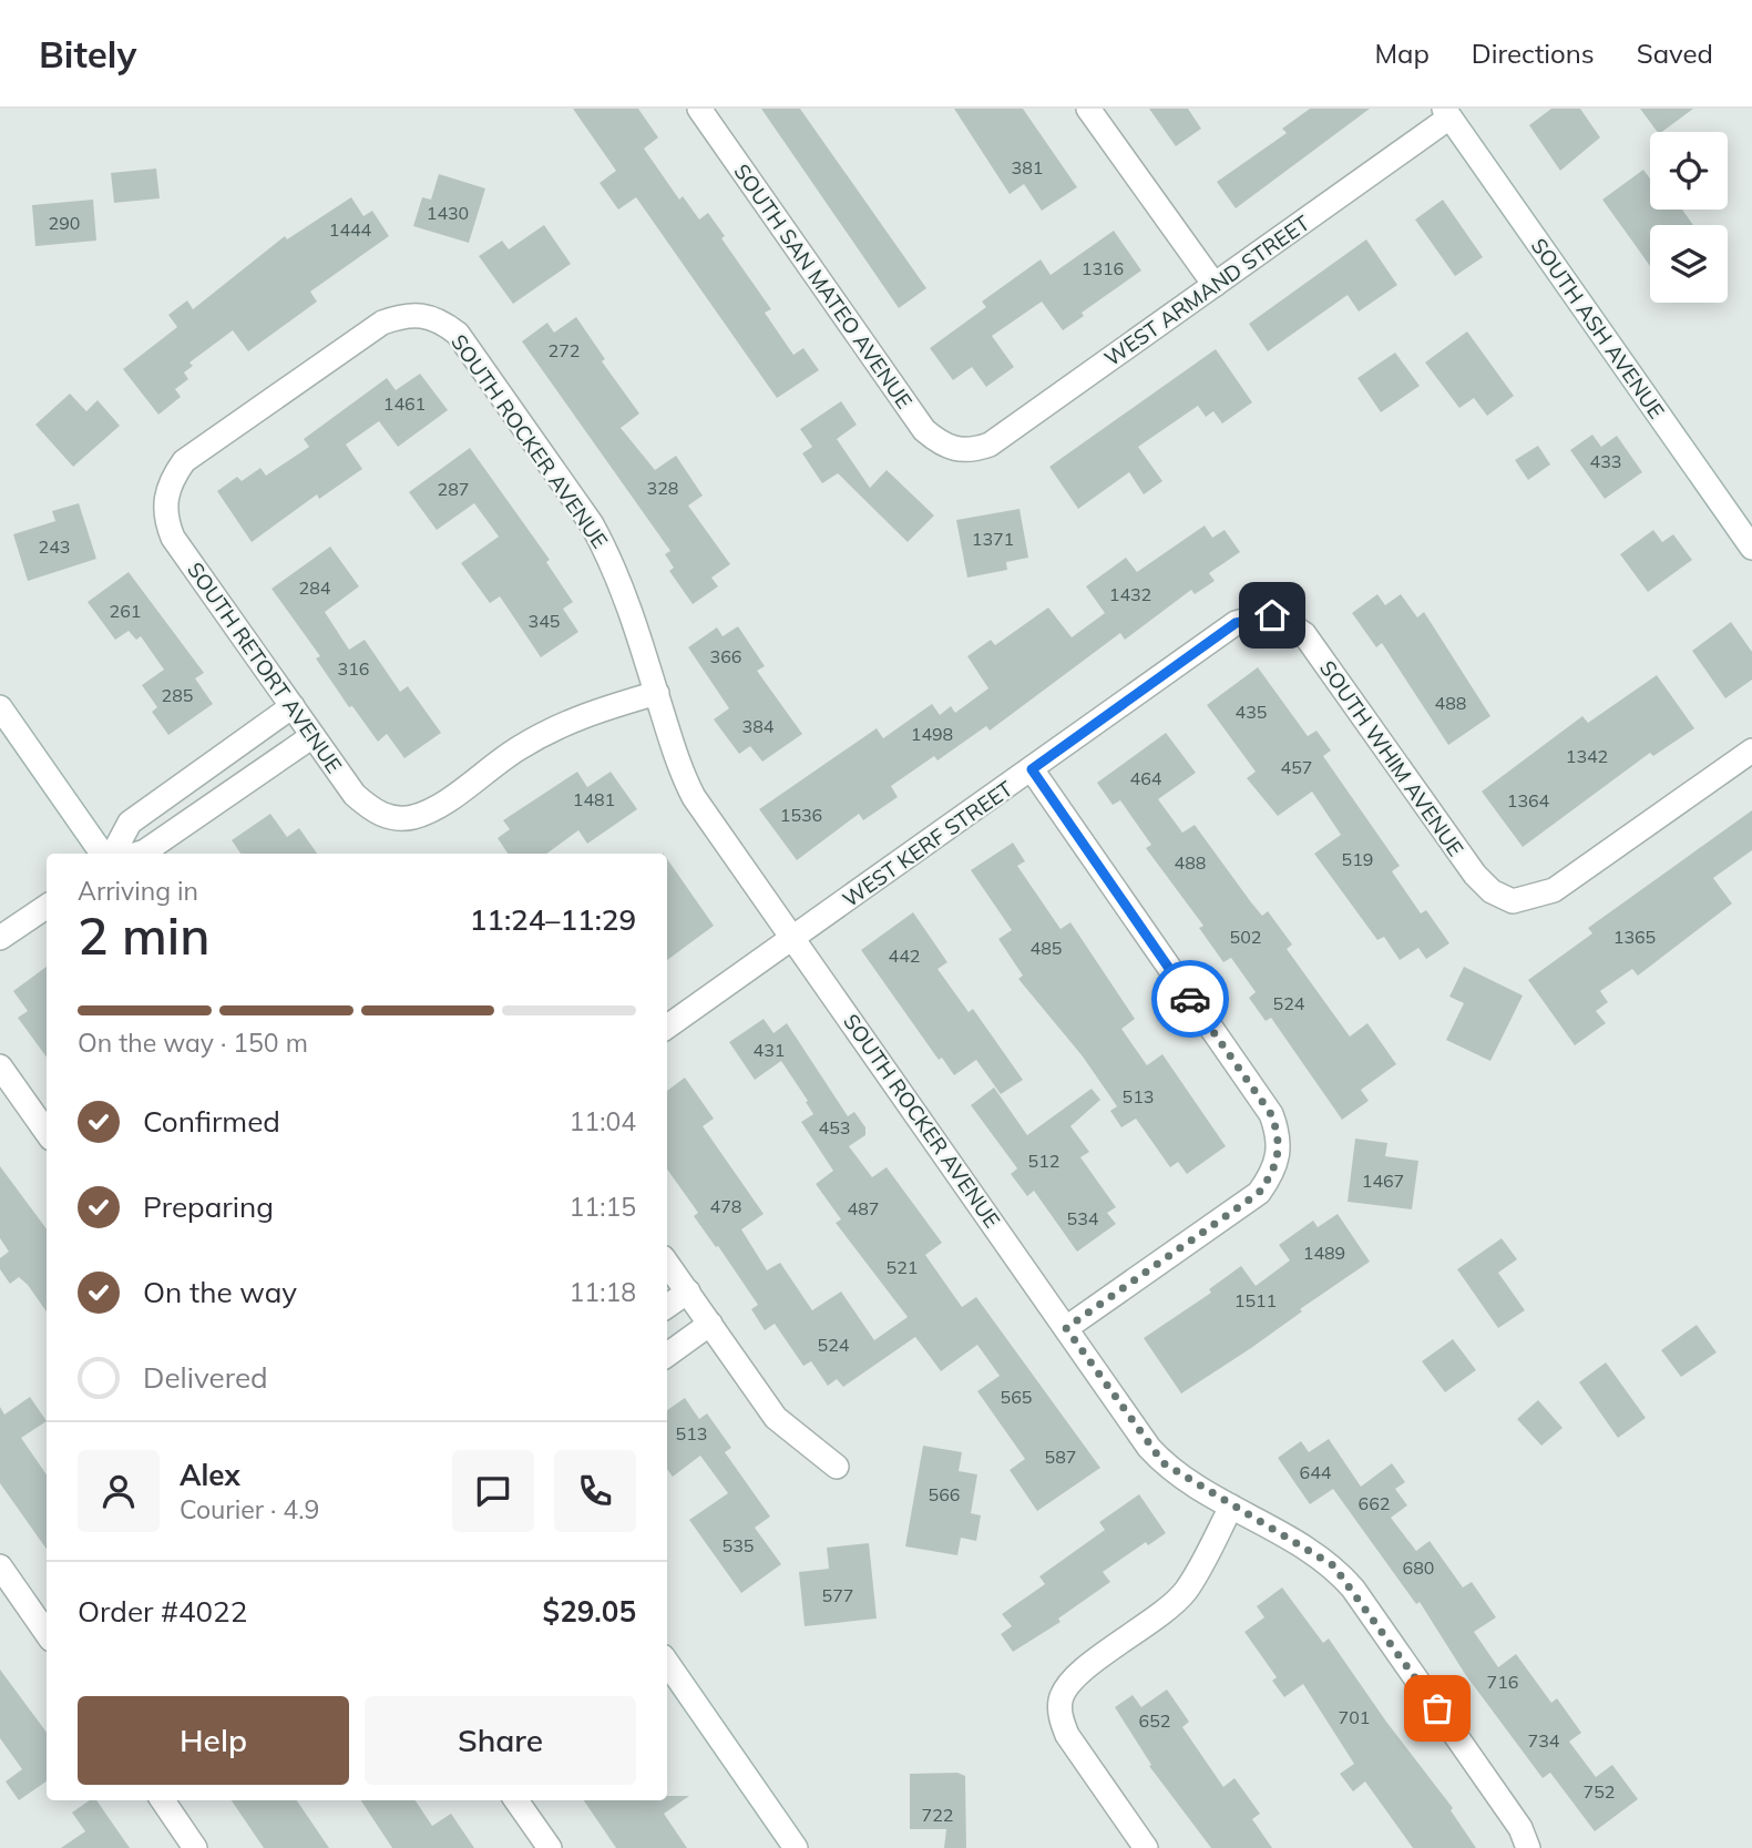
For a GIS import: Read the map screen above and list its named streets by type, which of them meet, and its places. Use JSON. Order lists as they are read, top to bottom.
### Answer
{
  "streets": {
    "street": [
      "SOUTH SAN MATEO AVENUE",
      "WEST ARMAND STREET",
      "SOUTH ASH AVENUE",
      "SOUTH ROCKER AVENUE",
      "SOUTH RETORT AVENUE",
      "SOUTH WHIM AVENUE",
      "WEST KERF STREET"
    ]
  },
  "crossings": [
    ["SOUTH SAN MATEO AVENUE", "WEST ARMAND STREET"],
    ["WEST ARMAND STREET", "SOUTH ASH AVENUE"],
    ["SOUTH ROCKER AVENUE", "SOUTH RETORT AVENUE"],
    ["SOUTH ROCKER AVENUE", "WEST KERF STREET"],
    ["SOUTH WHIM AVENUE", "WEST KERF STREET"]
  ],
  "house_numbers": [
    "381",
    "1430",
    "290",
    "1444",
    "1316",
    "272",
    "1461",
    "433",
    "328",
    "287",
    "1371",
    "243",
    "284",
    "1432",
    "261",
    "345",
    "366",
    "316",
    "285",
    "488",
    "435",
    "384",
    "1498",
    "1342",
    "457",
    "464",
    "1481",
    "1364",
    "1536",
    "519",
    "488",
    "502",
    "1365",
    "485",
    "442",
    "524",
    "431",
    "513",
    "453",
    "512",
    "1467",
    "478",
    "487",
    "534",
    "1489",
    "521",
    "1511",
    "524",
    "565",
    "513",
    "587",
    "644",
    "566",
    "662",
    "535",
    "680",
    "577",
    "716",
    "701",
    "652",
    "734",
    "752",
    "722"
  ],
  "page": {
    "header": "Bitely",
    "nav": ["Map", "Directions", "Saved"],
    "heading": ["2 min", "Arriving in", "11:24–11:29"],
    "panel": [
      "Alex",
      "Courier · 4.9",
      "Order #4022",
      "$29.05"
    ],
    "bar": "On the way · 150 m",
    "list": [
      ["Confirmed", "11:04"],
      ["Preparing", "11:15"],
      ["On the way", "11:18"],
      "Delivered"
    ],
    "buttons": ["Help", "Share"]
  }
}
